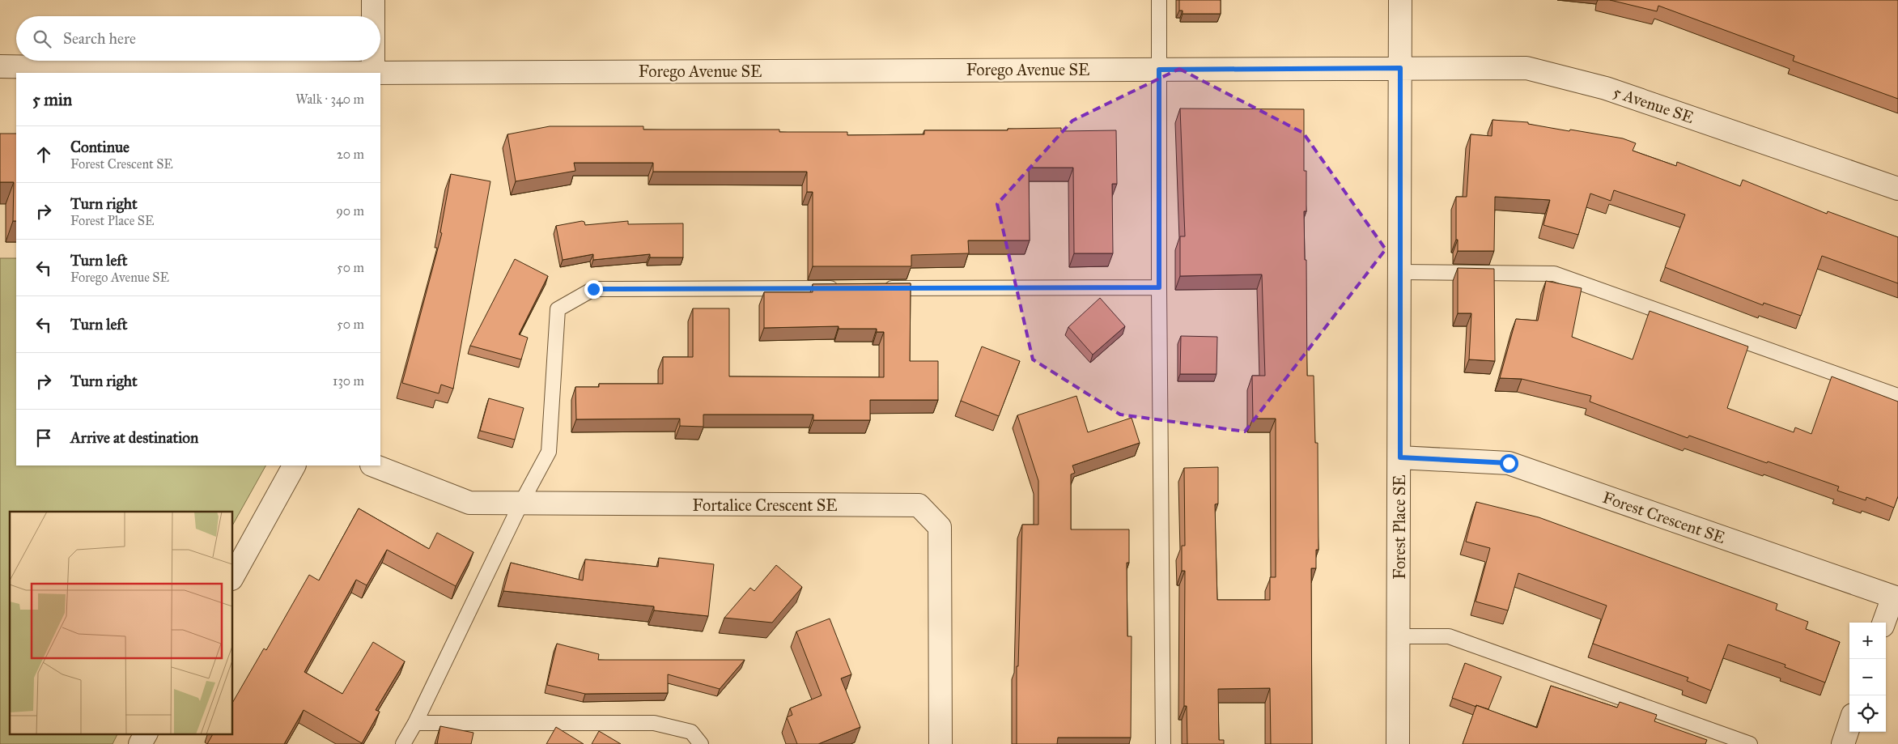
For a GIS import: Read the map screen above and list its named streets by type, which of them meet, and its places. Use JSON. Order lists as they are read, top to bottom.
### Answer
{
  "streets": {
    "street": [
      "Forego Avenue SE",
      "5 Avenue SE",
      "Fortalice Crescent SE",
      "Forest Crescent SE",
      "Forest Place SE"
    ]
  },
  "crossings": [
    ["Forego Avenue SE", "5 Avenue SE"],
    ["Forego Avenue SE", "Forest Place SE"],
    ["5 Avenue SE", "Forest Place SE"],
    ["Forest Crescent SE", "Forest Place SE"]
  ],
  "page": {
    "search": "Search here",
    "heading": ["5 min", "Walk · 340 m"],
    "list": [
      ["Continue", "Forest Crescent SE", "20 m"],
      ["Turn right", "Forest Place SE", "90 m"],
      ["Turn left", "Forego Avenue SE", "50 m"],
      ["Turn left", "50 m"],
      ["Turn right", "130 m"],
      "Arrive at destination"
    ],
    "map_buttons": ["+", "−"]
  }
}
